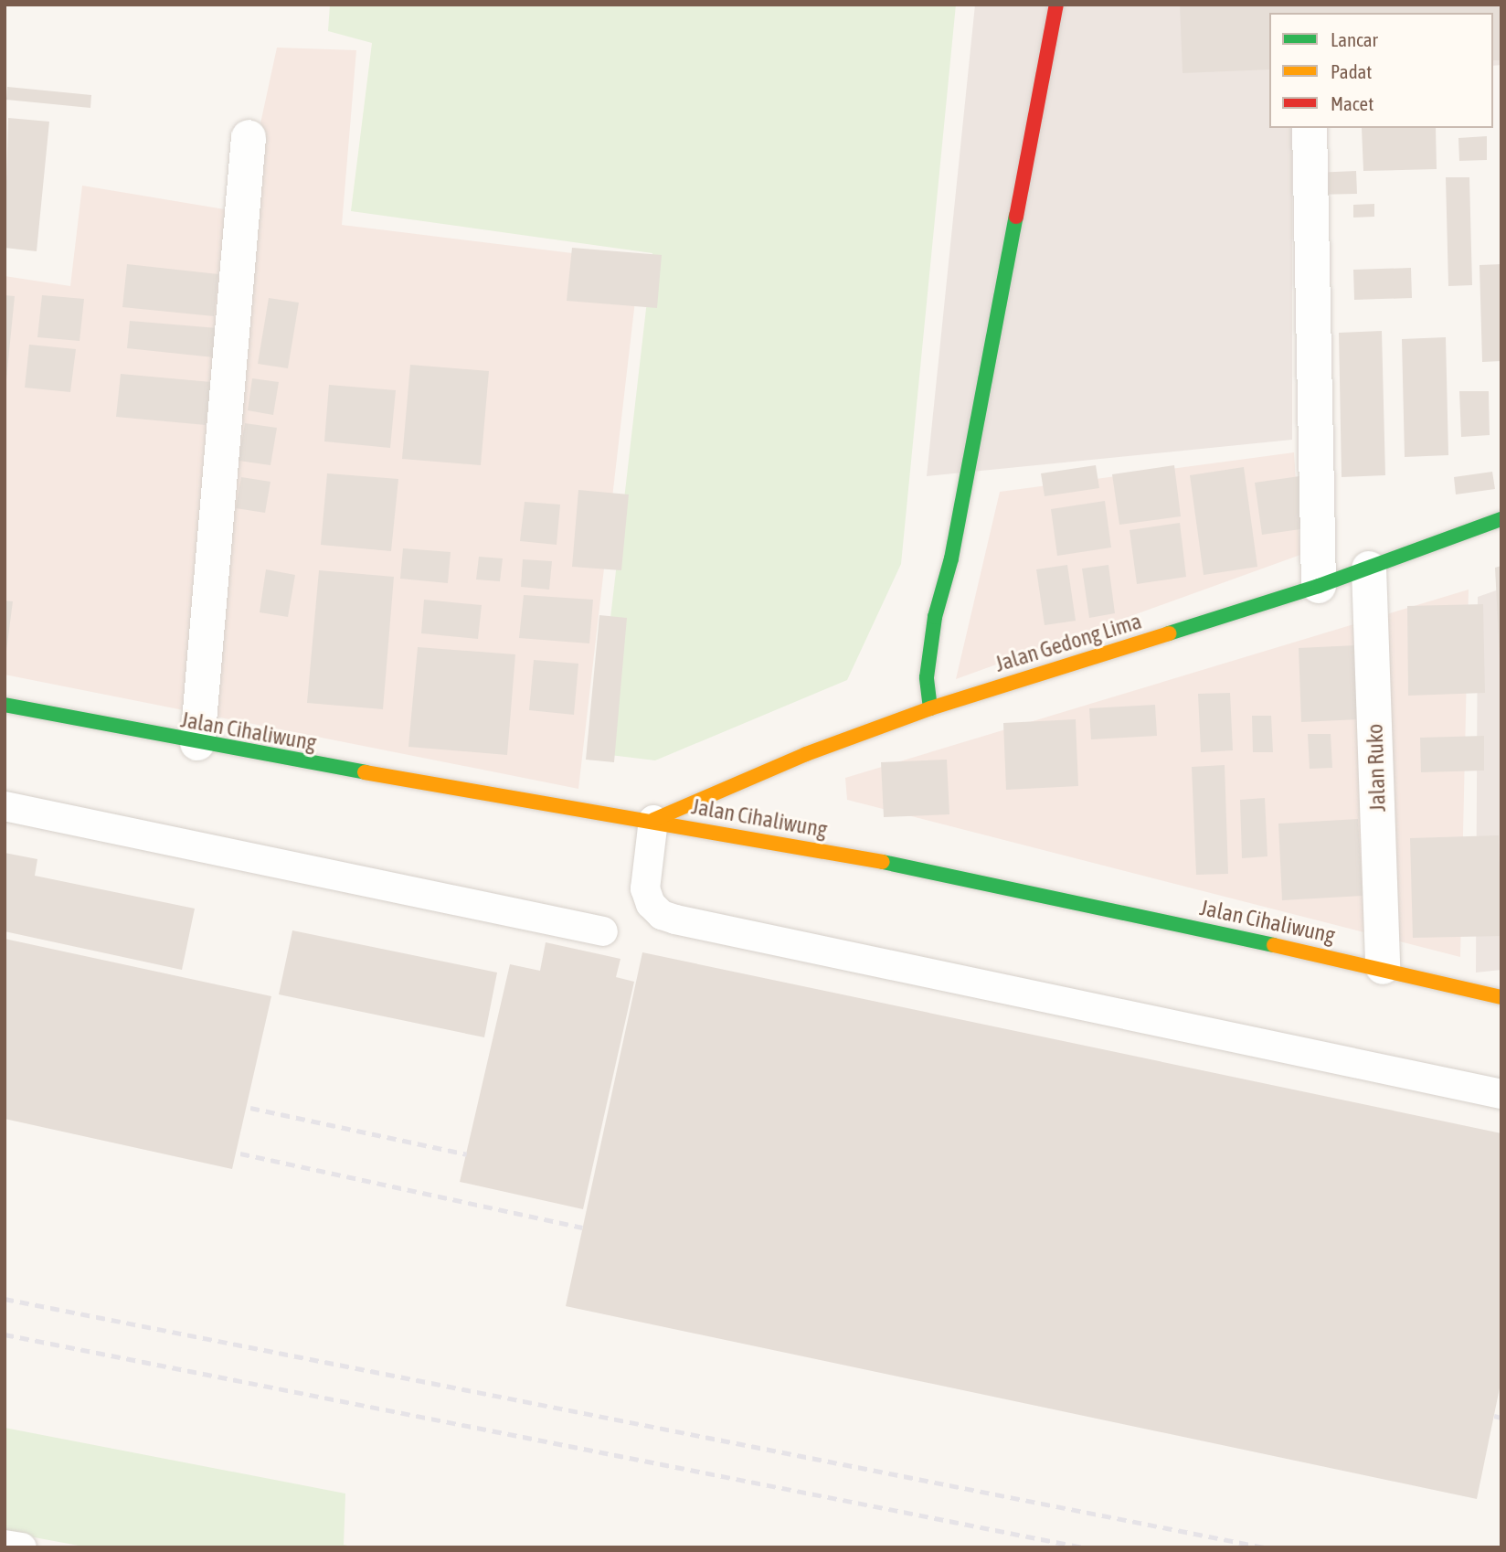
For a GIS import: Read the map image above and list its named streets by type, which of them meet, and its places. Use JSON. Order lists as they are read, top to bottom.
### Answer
{
  "streets": {
    "main road": ["Jalan Gedong Lima", "Jalan Cihaliwung"],
    "street": ["Jalan Ruko"]
  },
  "crossings": [
    ["Jalan Gedong Lima", "Jalan Cihaliwung"],
    ["Jalan Gedong Lima", "Jalan Ruko"],
    ["Jalan Cihaliwung", "Jalan Ruko"]
  ],
  "legend": ["Lancar", "Padat", "Macet"]
}
